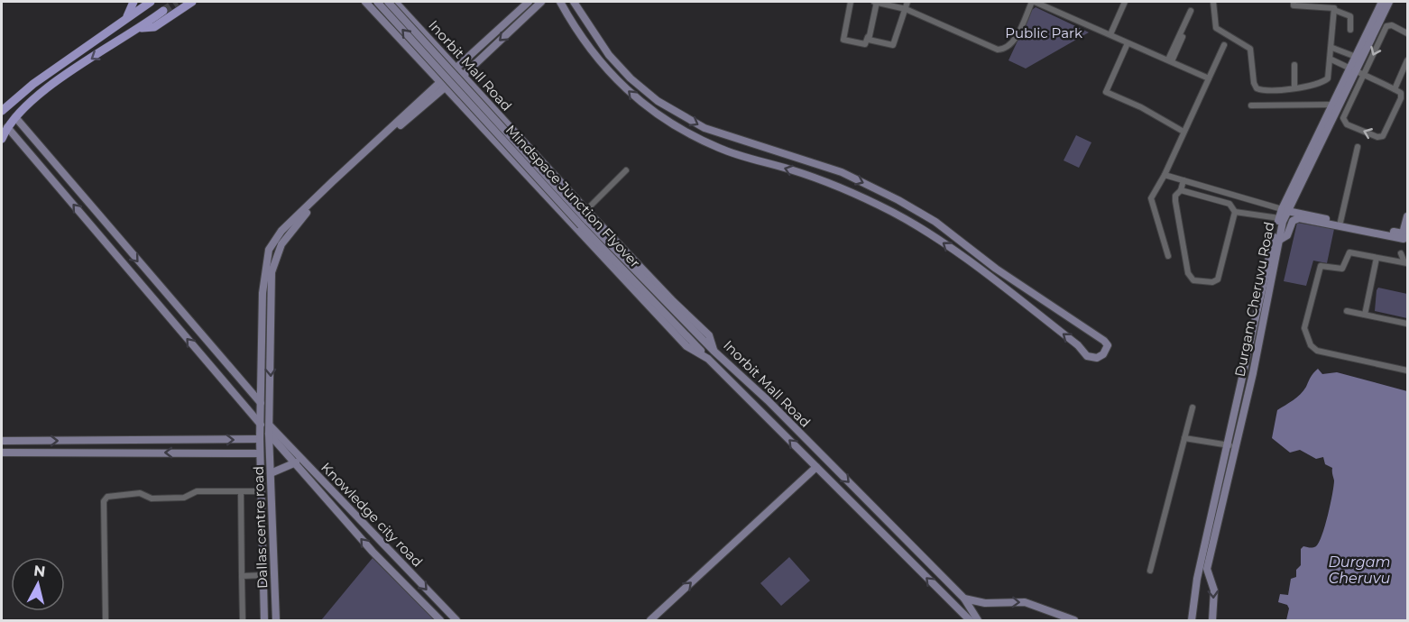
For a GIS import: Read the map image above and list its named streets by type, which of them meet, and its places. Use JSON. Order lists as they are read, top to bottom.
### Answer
{
  "streets": {
    "main road": [
      "Inorbit Mall Road",
      "Mindspace Junction Flyover",
      "Durgam Cheruvu Road",
      "Knowledge city road",
      "Dallas centre road"
    ]
  },
  "crossings": [
    ["Inorbit Mall Road", "Mindspace Junction Flyover"],
    ["Knowledge city road", "Dallas centre road"]
  ],
  "water": ["Durgam Cheruvu"],
  "parks": ["Public Park"],
  "north": "top"
}
